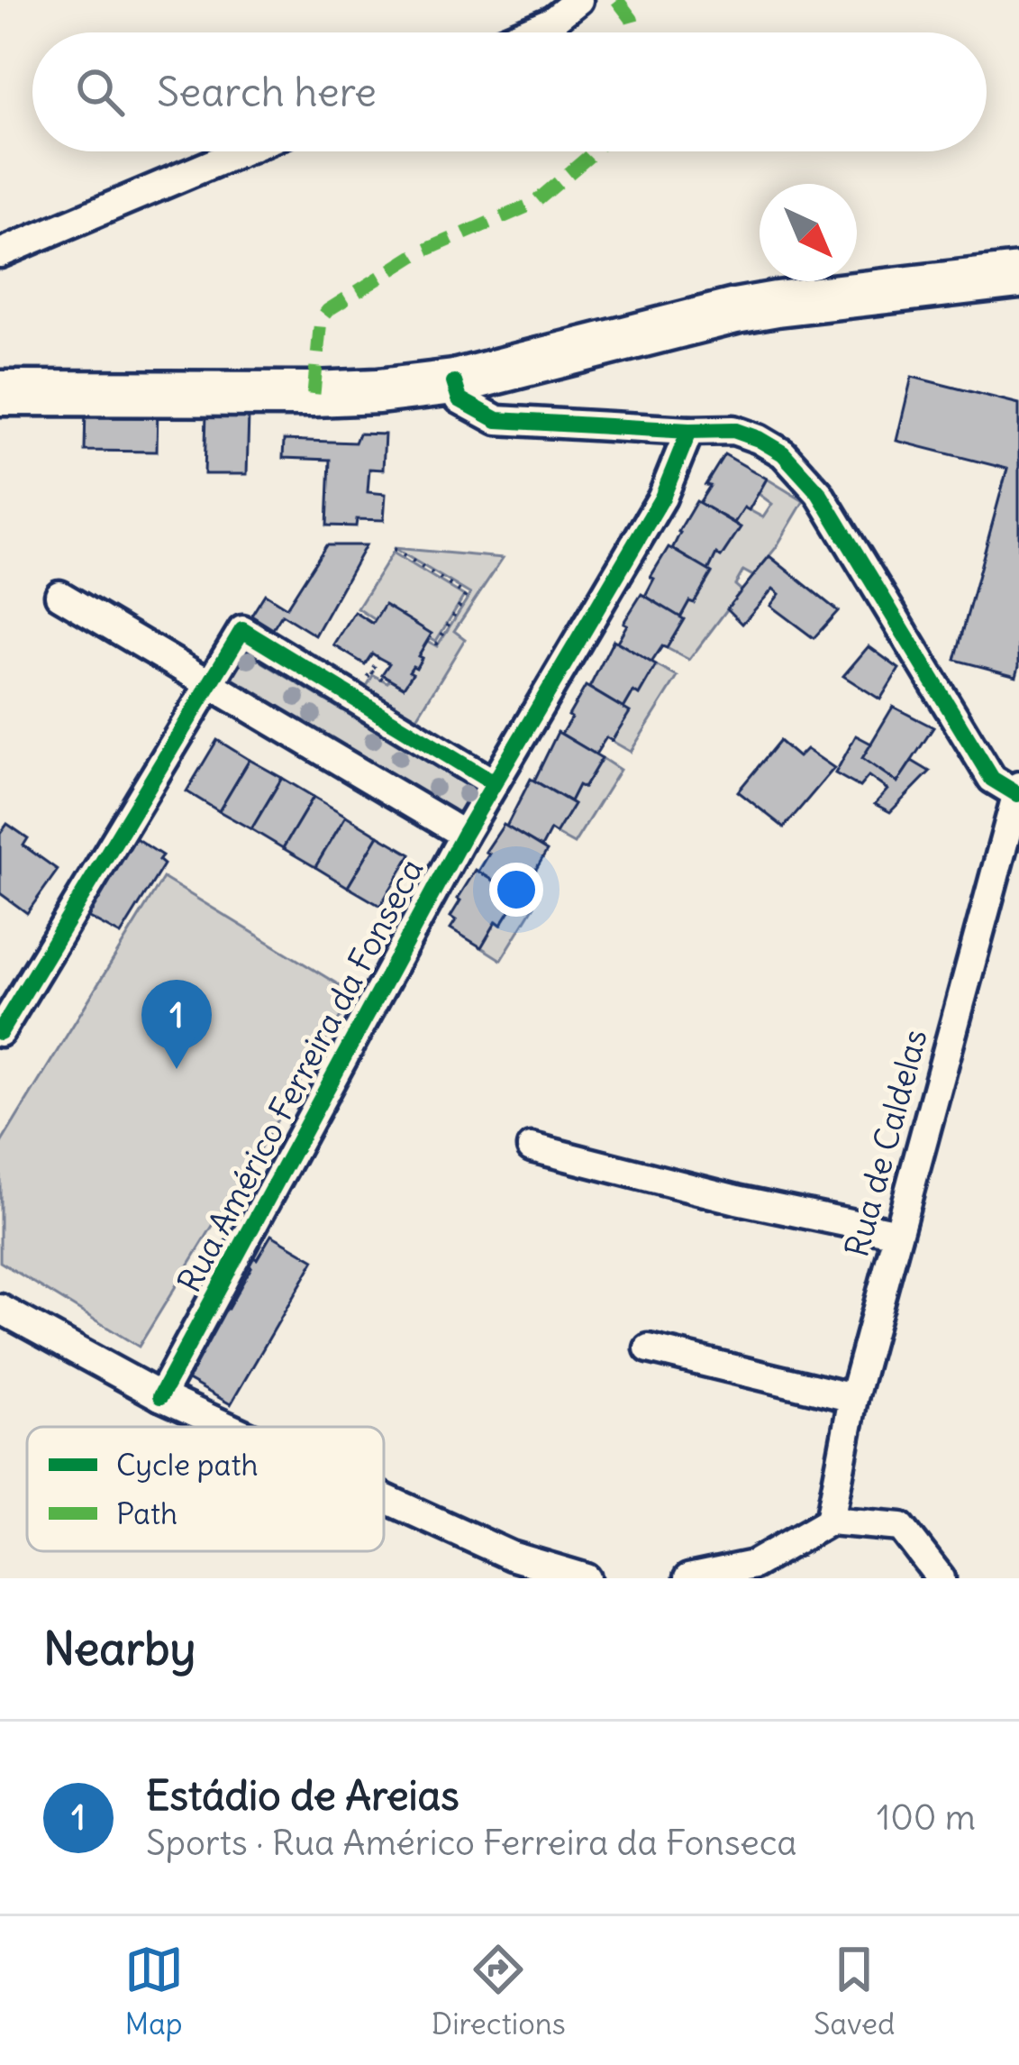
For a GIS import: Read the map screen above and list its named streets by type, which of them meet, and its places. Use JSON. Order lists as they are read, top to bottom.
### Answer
{
  "streets": {
    "street": ["Rua Américo Ferreira da Fonseca", "Rua de Caldelas"]
  },
  "legend": ["Cycle path", "Path"],
  "north": "bottom right",
  "page": {
    "search": "Search here",
    "pins": "1",
    "heading": "Nearby",
    "list": [
      {
        "mark": "1",
        "name": "Estádio de Areias",
        "note": "Sports · Rua Américo Ferreira da Fonseca",
        "value": "100 m"
      }
    ],
    "nav": ["Map", "Directions", "Saved"]
  }
}
